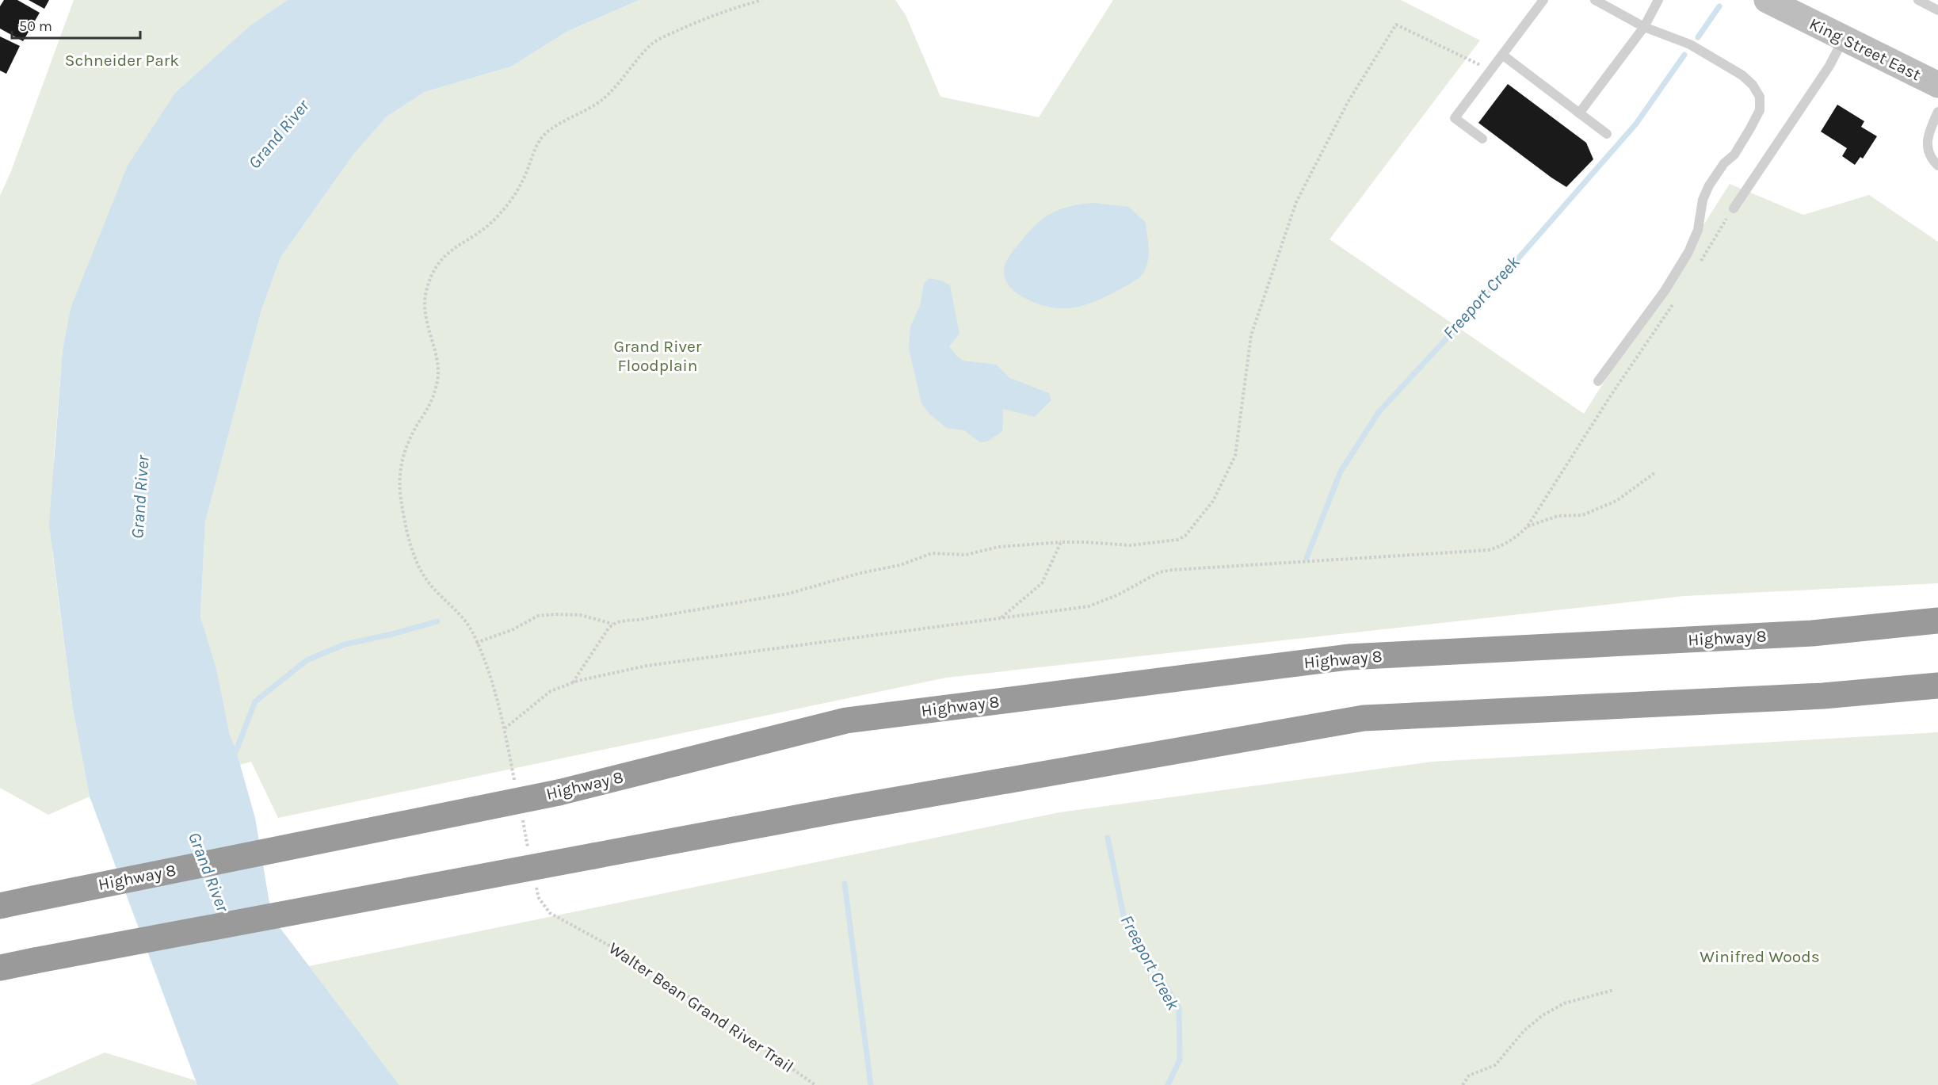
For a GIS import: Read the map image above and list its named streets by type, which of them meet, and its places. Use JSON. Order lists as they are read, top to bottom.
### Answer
{
  "streets": {
    "highway": ["Highway 8"],
    "main road": ["King Street East"],
    "path": ["Walter Bean Grand River Trail"]
  },
  "water": ["Grand River", "Freeport Creek"],
  "parks": ["Schneider Park", "Grand River Floodplain", "Winifred Woods"],
  "scale_bar": "50 m"
}
